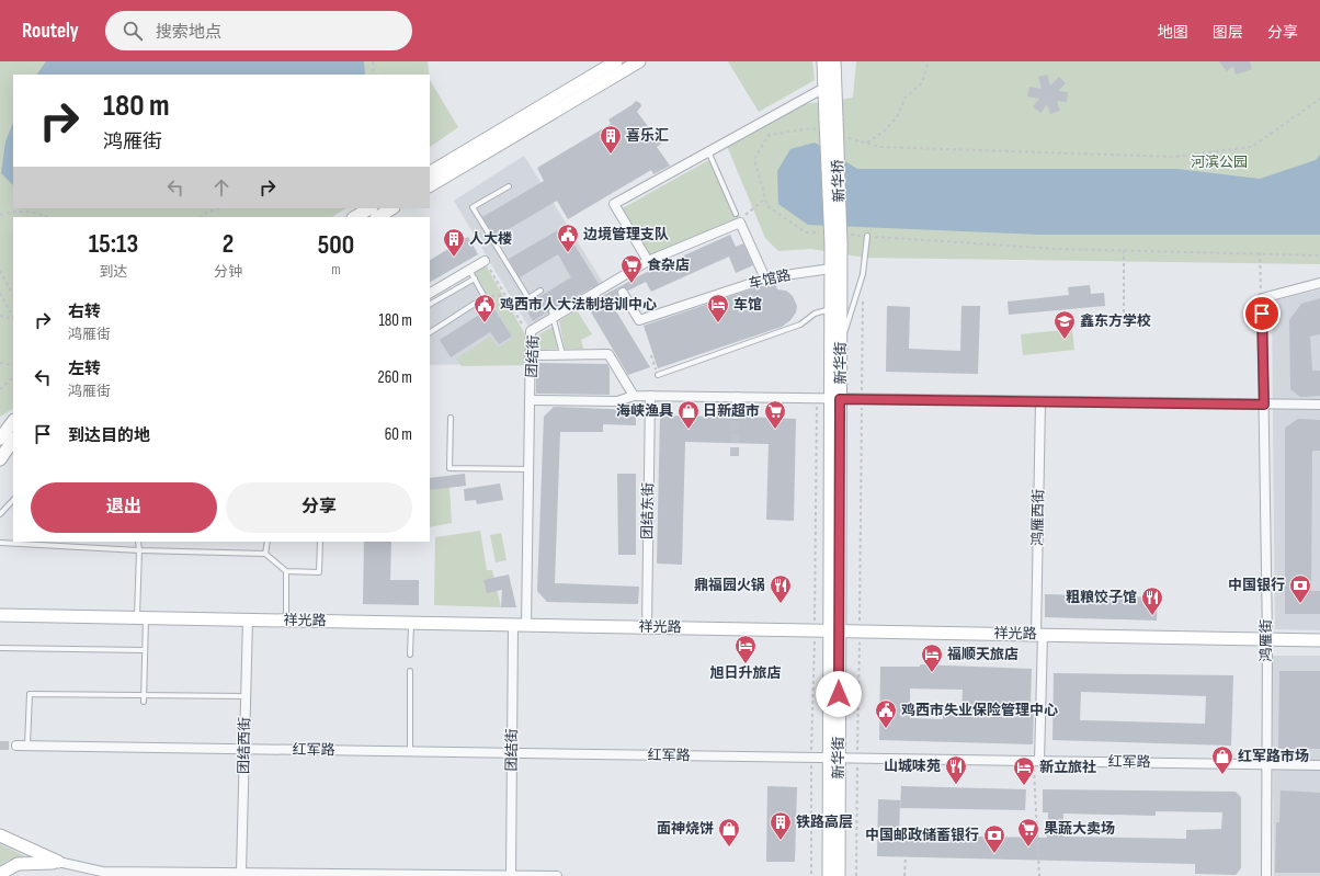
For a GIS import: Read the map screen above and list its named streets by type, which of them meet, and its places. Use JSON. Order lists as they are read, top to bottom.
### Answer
{
  "streets": {
    "street": [
      "新华桥",
      "车馆路",
      "团结街",
      "新华街",
      "团结东街",
      "鸿雁西街",
      "祥光路",
      "鸿雁街",
      "团结西街",
      "红军路"
    ]
  },
  "crossings": [
    ["新华桥", "新华街"],
    ["车馆路", "新华街"],
    ["团结街", "祥光路"],
    ["团结街", "红军路"],
    ["新华街", "祥光路"],
    ["新华街", "红军路"],
    ["团结东街", "祥光路"],
    ["鸿雁西街", "祥光路"],
    ["鸿雁西街", "红军路"],
    ["祥光路", "鸿雁街"],
    ["祥光路", "团结西街"],
    ["鸿雁街", "红军路"],
    ["团结西街", "红军路"]
  ],
  "parks": ["河滨公园"],
  "places": {
    "building": ["喜乐汇", "人大楼", "铁路高层"],
    "public building": ["边境管理支队", "鸡西市人大法制培训中心", "鸡西市失业保险管理中心"],
    "supermarket": ["食杂店", "日新超市", "果蔬大卖场"],
    "hotel": [
      "车馆",
      "旭日升旅店",
      "福顺天旅店",
      "新立旅社"
    ],
    "school or university": ["鑫东方学校"],
    "shop": ["海峡渔具", "红军路市场", "面神烧饼"],
    "restaurant": ["鼎福园火锅", "粗粮饺子馆", "山城味苑"],
    "bank": ["中国银行", "中国邮政储蓄银行"]
  },
  "page": {
    "header": "Routely",
    "search": "搜索地点",
    "nav": ["地图", "图层", "分享"],
    "turn": ["180 m", "鸿雁街"],
    "eta": [
      "15:13",
      "到达",
      "2",
      "分钟",
      "500",
      "m"
    ],
    "list": [
      {
        "name": "右转",
        "note": "鸿雁街",
        "value": "180 m"
      },
      {
        "name": "左转",
        "note": "鸿雁街",
        "value": "260 m"
      },
      {
        "name": "到达目的地",
        "value": "60 m"
      }
    ],
    "buttons": ["退出", "分享"]
  }
}
